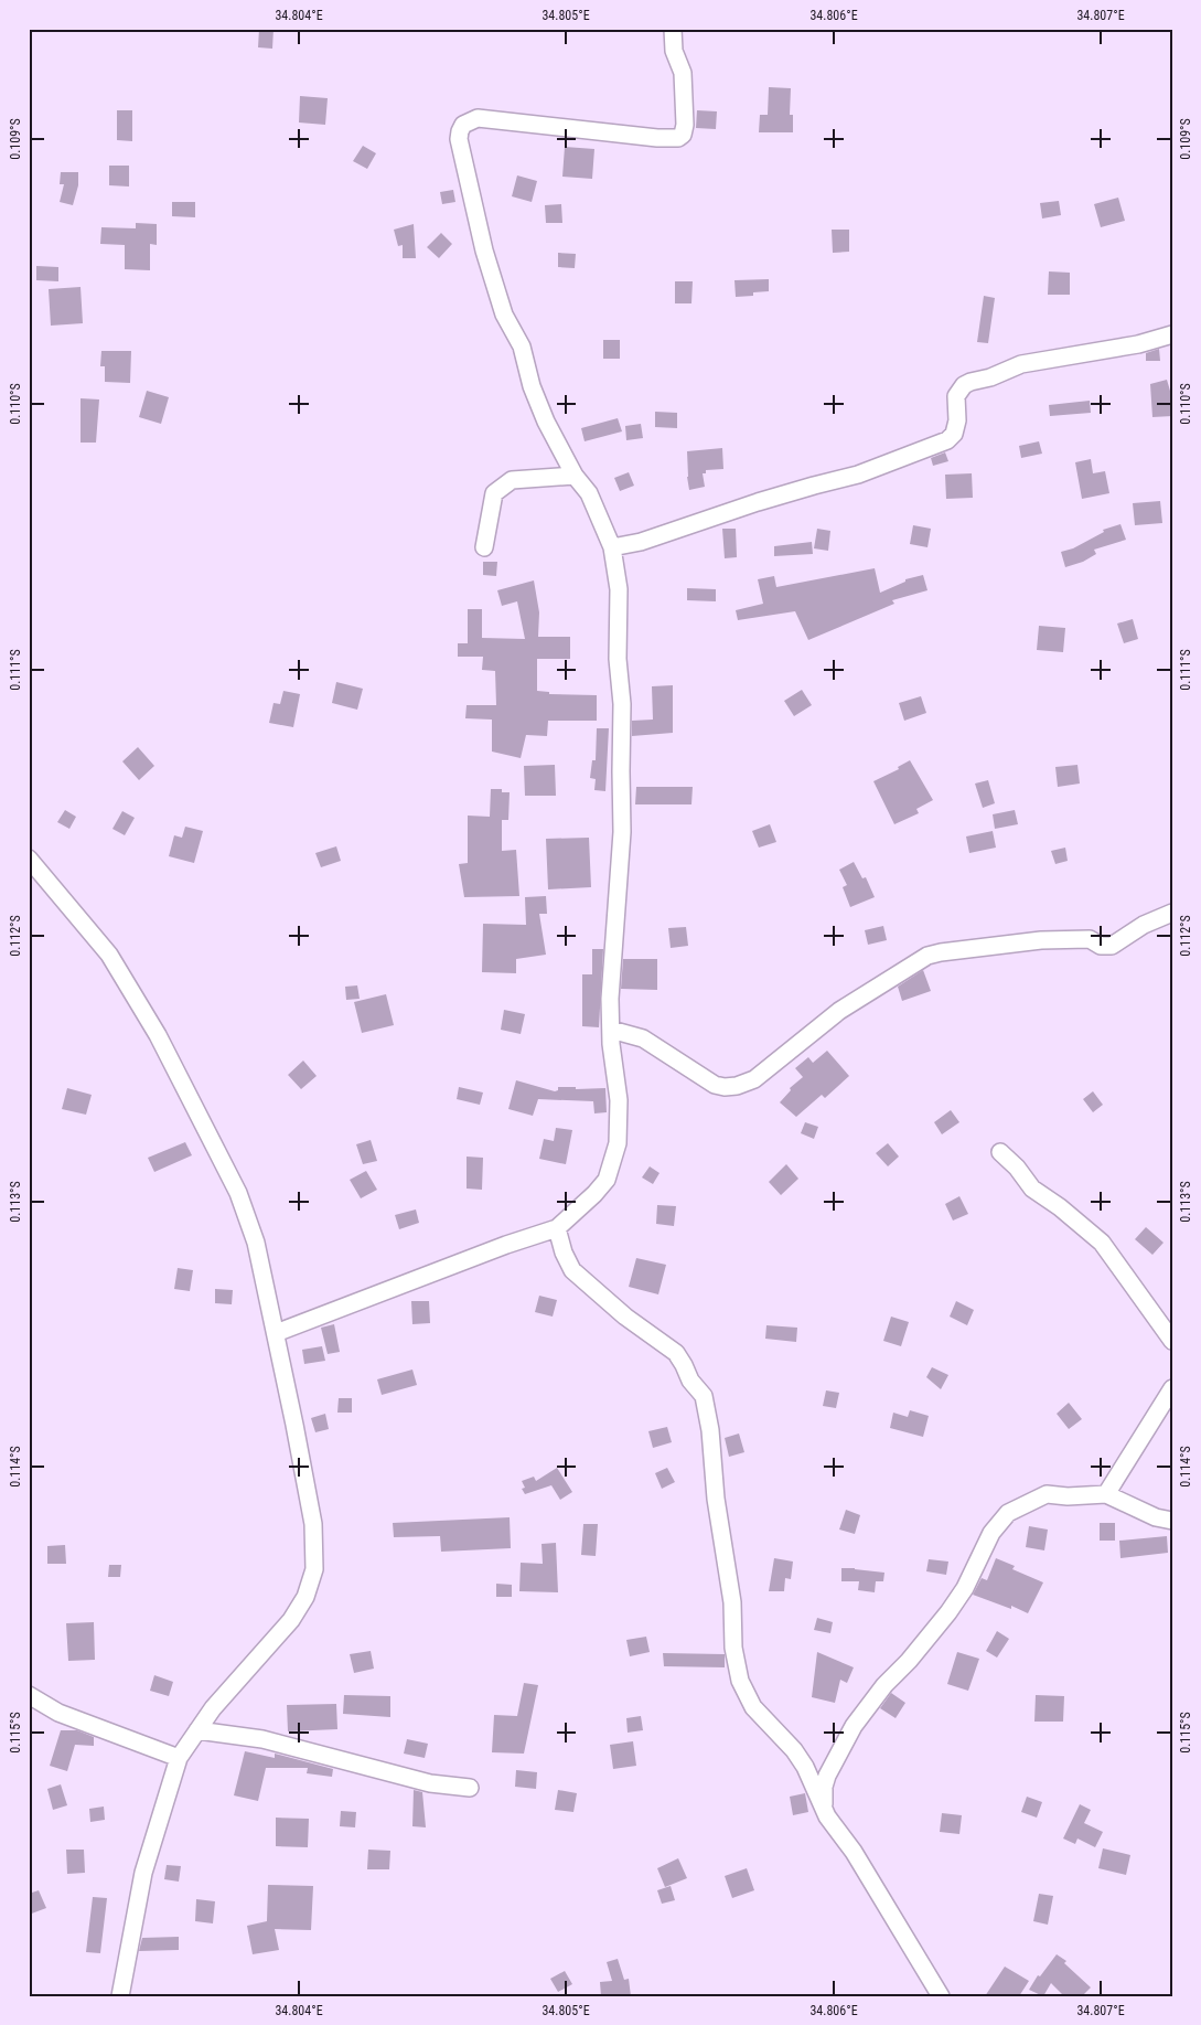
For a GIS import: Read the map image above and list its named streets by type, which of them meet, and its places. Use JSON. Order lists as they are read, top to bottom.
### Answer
{
  "coordinates": [
    "34.804°E",
    "34.805°E",
    "34.806°E",
    "34.807°E",
    "0.109°S",
    "0.110°S",
    "0.111°S",
    "0.112°S",
    "0.113°S",
    "0.114°S",
    "0.115°S"
  ]
}
